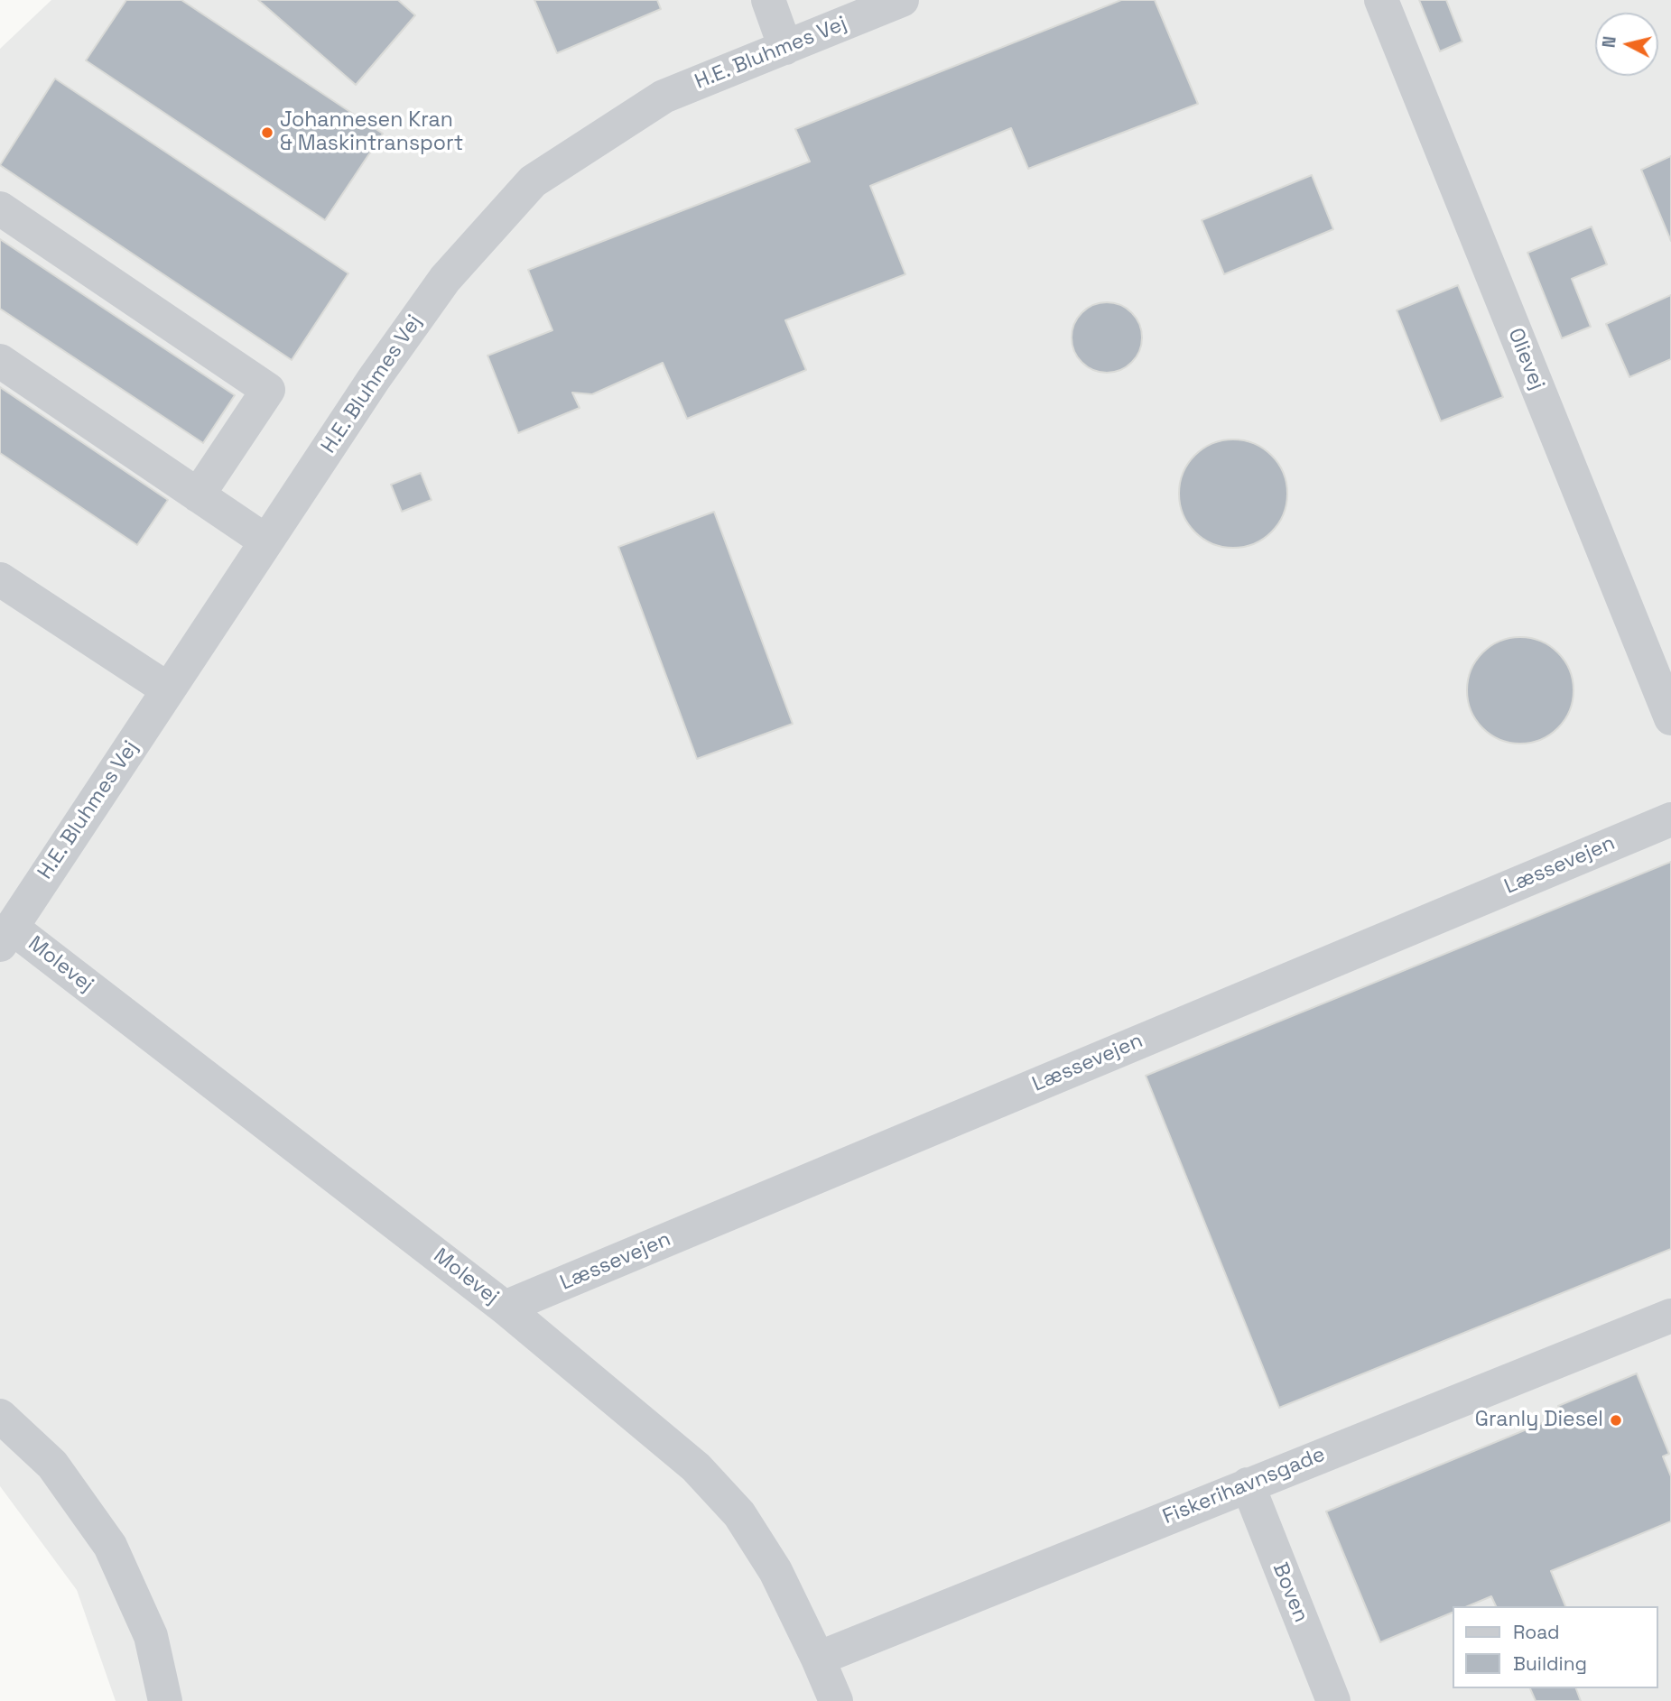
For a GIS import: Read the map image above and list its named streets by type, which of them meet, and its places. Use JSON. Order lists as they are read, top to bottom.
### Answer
{
  "streets": {
    "street": [
      "H.E. Bluhmes Vej",
      "Olievej",
      "Læssevejen",
      "Molevej",
      "Fiskerihavnsgade",
      "Boven"
    ]
  },
  "crossings": [
    ["H.E. Bluhmes Vej", "Molevej"],
    ["Læssevejen", "Molevej"],
    ["Molevej", "Fiskerihavnsgade"],
    ["Fiskerihavnsgade", "Boven"]
  ],
  "places": ["Johannesen Kran & Maskintransport", "Granly Diesel"],
  "legend": ["Road", "Building"],
  "north": "left"
}
